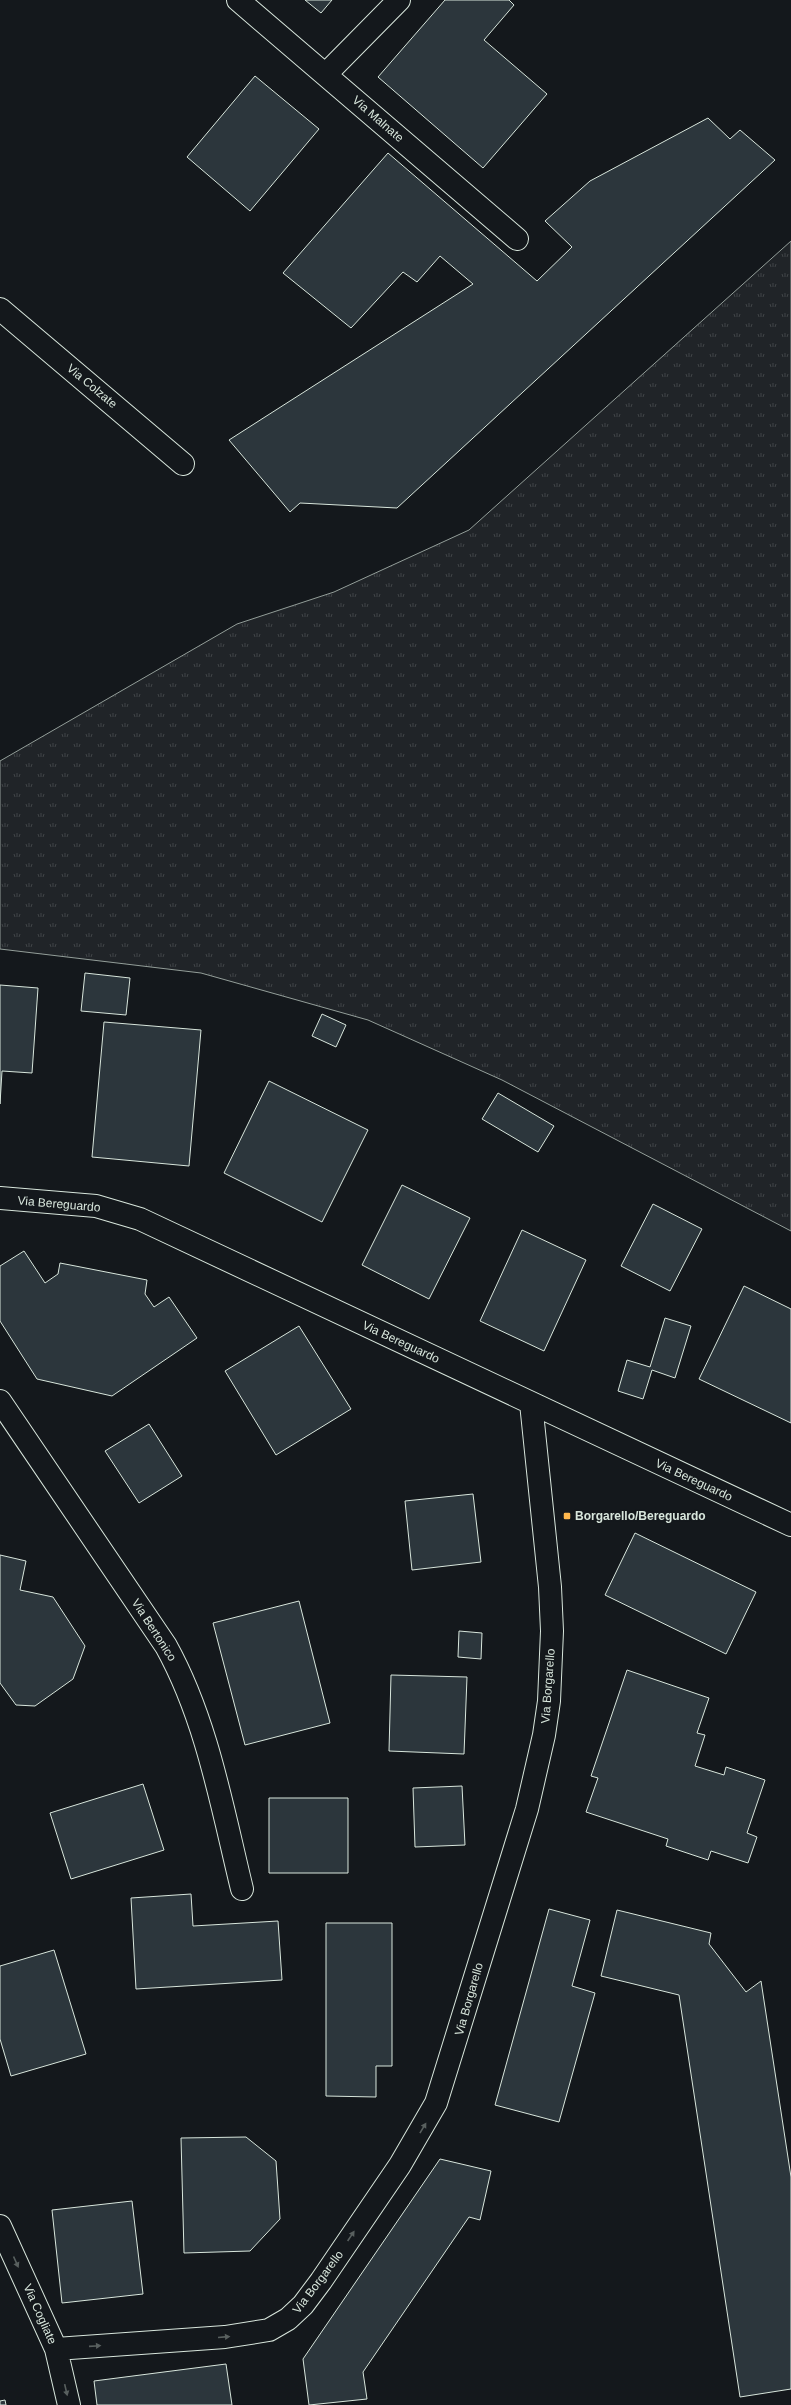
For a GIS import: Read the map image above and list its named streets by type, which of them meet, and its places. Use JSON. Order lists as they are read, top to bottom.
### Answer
{
  "streets": {
    "street": [
      "Via Malnate",
      "Via Colzate",
      "Via Bereguardo",
      "Via Bertonico",
      "Via Borgarello",
      "Via Cogliate"
    ]
  },
  "crossings": [
    ["Via Bereguardo", "Via Borgarello"],
    ["Via Borgarello", "Via Cogliate"]
  ],
  "one_way": ["Via Borgarello", "Via Cogliate"],
  "places": {
    "transit": ["Borgarello/Bereguardo"]
  }
}
